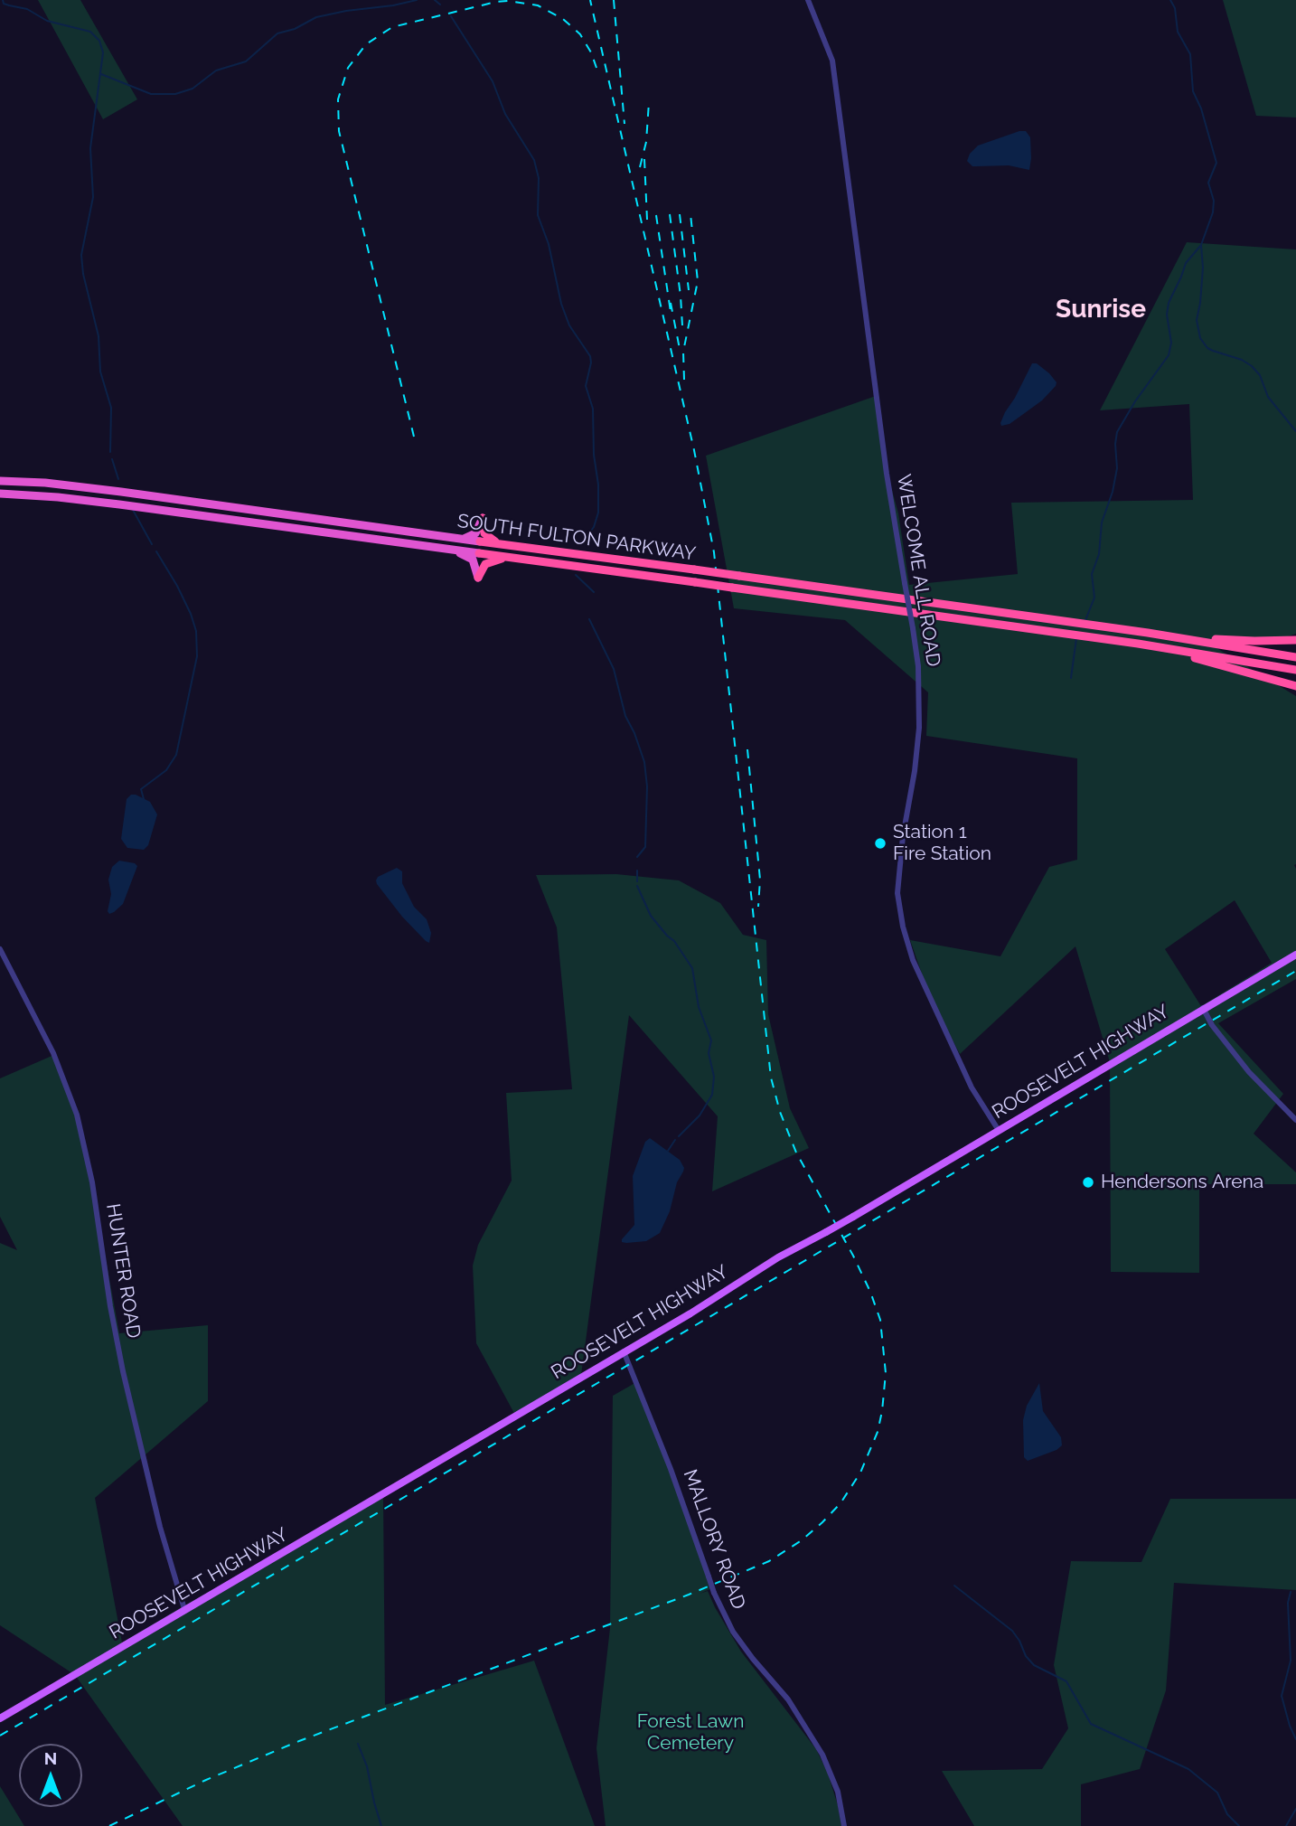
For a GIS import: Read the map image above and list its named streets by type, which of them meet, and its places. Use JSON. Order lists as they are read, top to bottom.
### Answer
{
  "streets": {
    "highway": ["SOUTH FULTON PARKWAY"],
    "main road": ["ROOSEVELT HIGHWAY"],
    "street": ["WELCOME ALL ROAD", "HUNTER ROAD", "MALLORY ROAD"]
  },
  "crossings": [
    ["WELCOME ALL ROAD", "ROOSEVELT HIGHWAY"],
    ["ROOSEVELT HIGHWAY", "HUNTER ROAD"],
    ["ROOSEVELT HIGHWAY", "MALLORY ROAD"]
  ],
  "districts": ["Sunrise"],
  "parks": ["Forest Lawn Cemetery"],
  "places": ["Station 1 Fire Station", "Hendersons Arena"],
  "north": "top"
}
